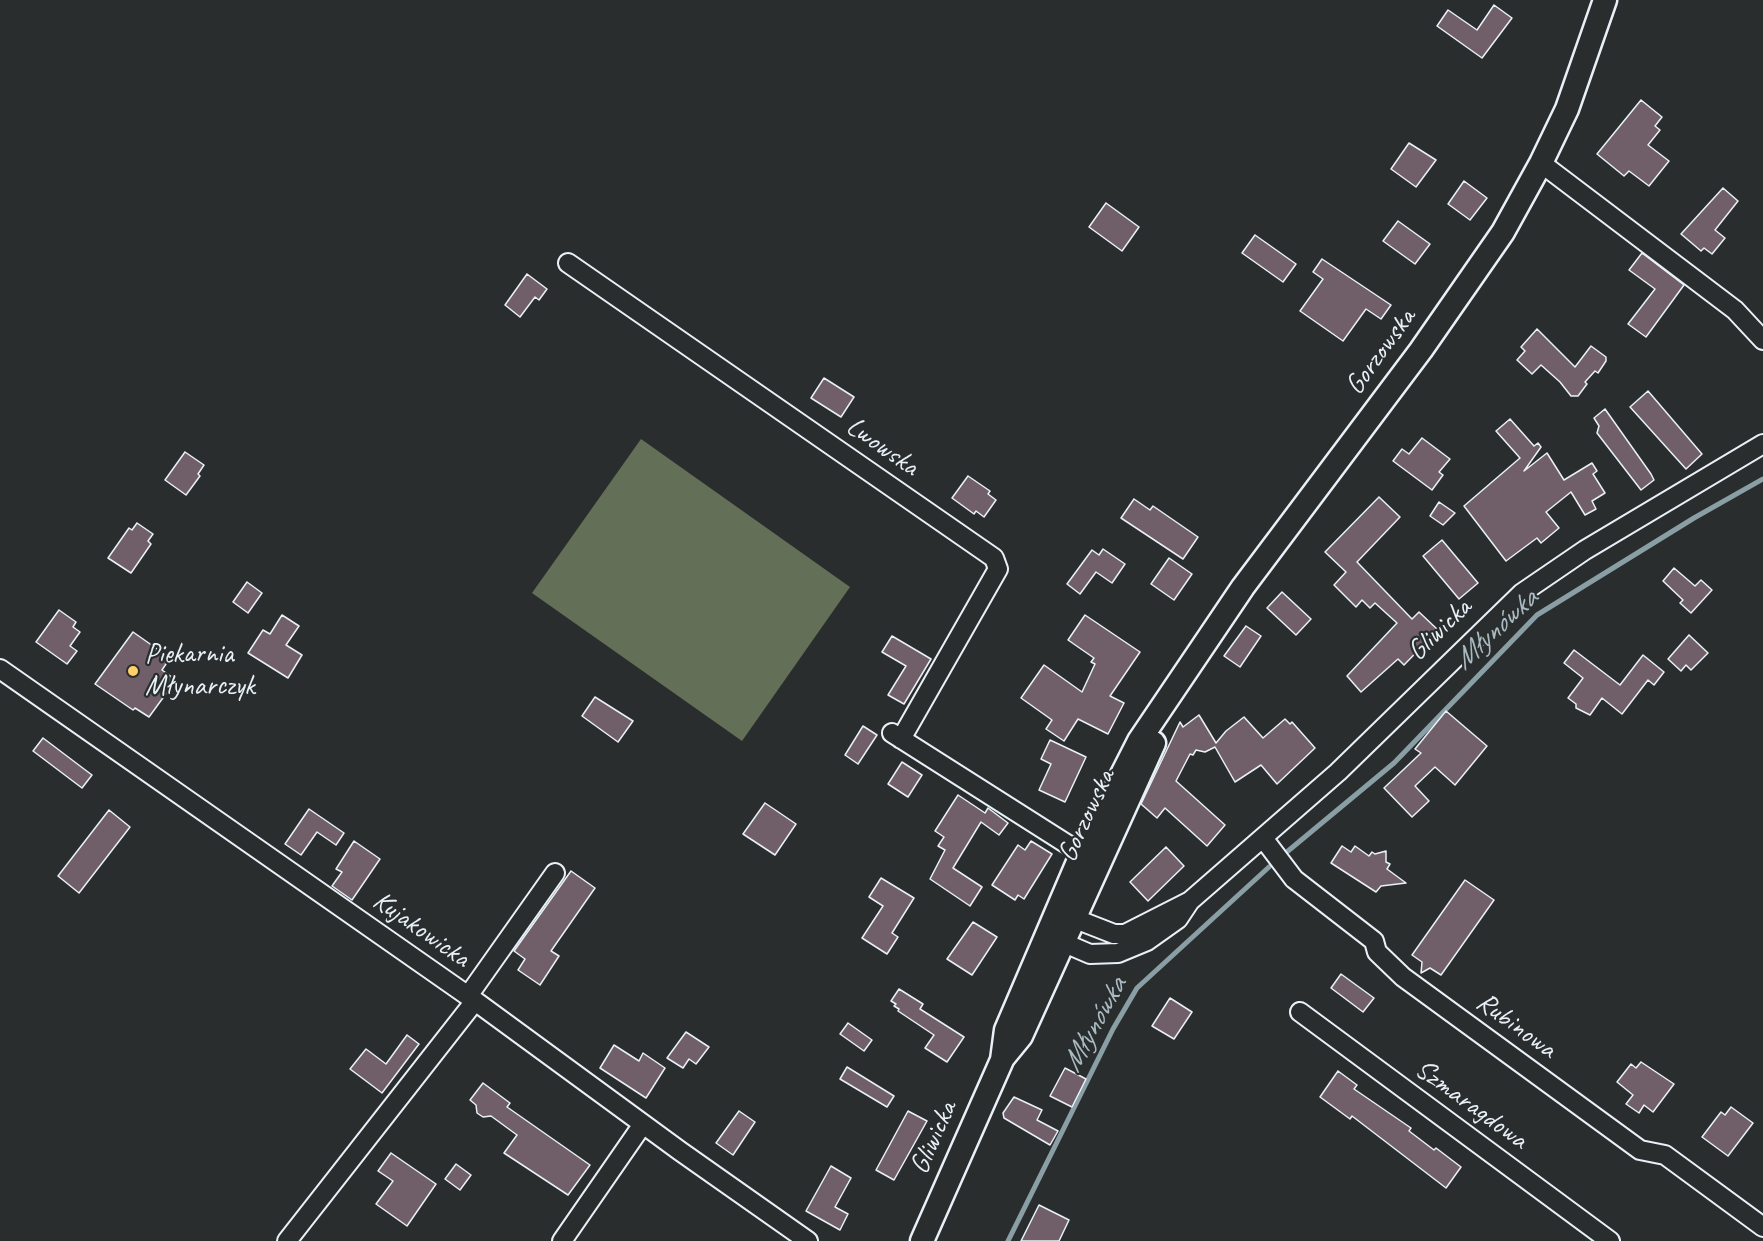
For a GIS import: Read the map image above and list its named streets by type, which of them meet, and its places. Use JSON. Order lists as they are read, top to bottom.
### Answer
{
  "streets": {
    "main road": ["Gorzowska", "Gliwicka"],
    "street": [
      "Lwowska",
      "Kujakowicka",
      "Rubinowa",
      "Szmaragdowa"
    ]
  },
  "crossings": [
    ["Gorzowska", "Lwowska"],
    ["Gorzowska", "Gliwicka"],
    ["Gliwicka", "Rubinowa"]
  ],
  "water": ["Młynówka"],
  "places": ["Piekarnia Młynarczyk"]
}
